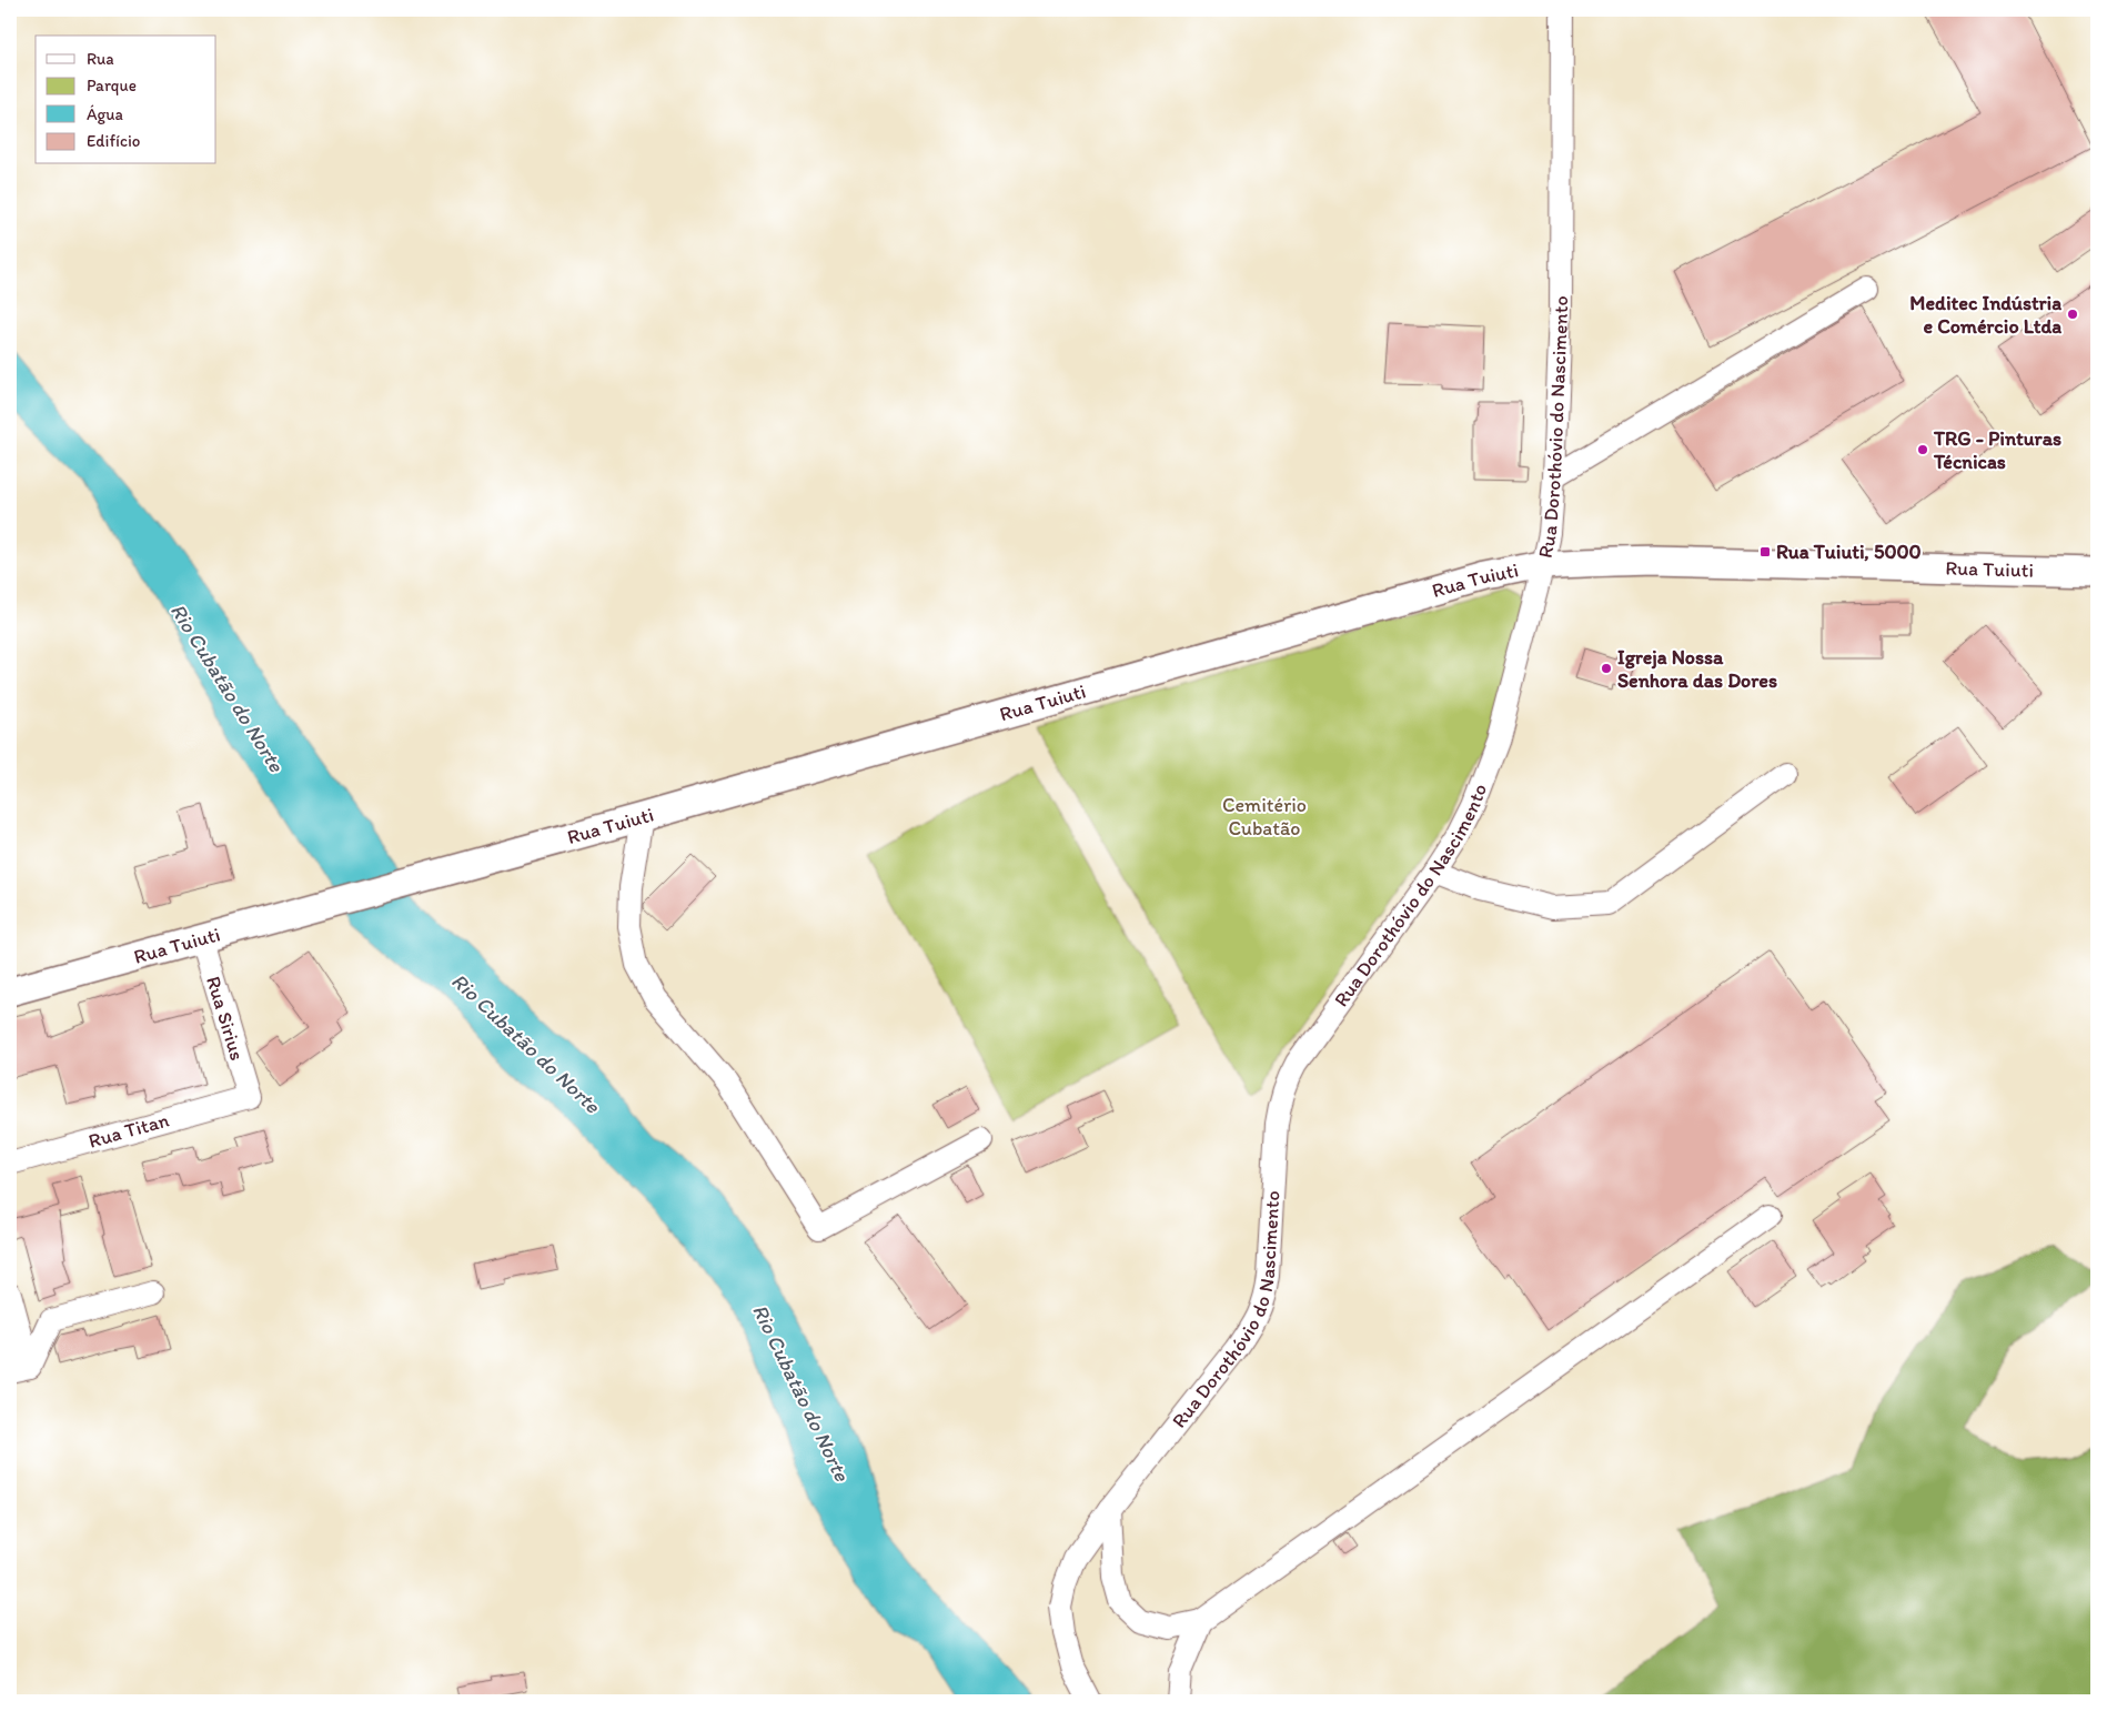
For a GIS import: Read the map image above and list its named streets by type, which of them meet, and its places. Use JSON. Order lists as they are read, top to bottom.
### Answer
{
  "streets": {
    "main road": ["Rua Tuiuti"],
    "street": ["Rua Dorothóvio do Nascimento", "Rua Sirius", "Rua Titan"]
  },
  "crossings": [
    ["Rua Dorothóvio do Nascimento", "Rua Tuiuti"],
    ["Rua Tuiuti", "Rua Sirius"],
    ["Rua Sirius", "Rua Titan"]
  ],
  "water": ["Rio Cubatão do Norte"],
  "parks": ["Cemitério Cubatão"],
  "places": {
    "other": ["Meditec Indústria e Comércio Ltda", "TRG - Pinturas Técnicas", "Igreja Nossa Senhora das Dores"],
    "transit": ["Rua Tuiuti, 5000"]
  },
  "legend": [
    "Rua",
    "Parque",
    "Água",
    "Edifício"
  ]
}
